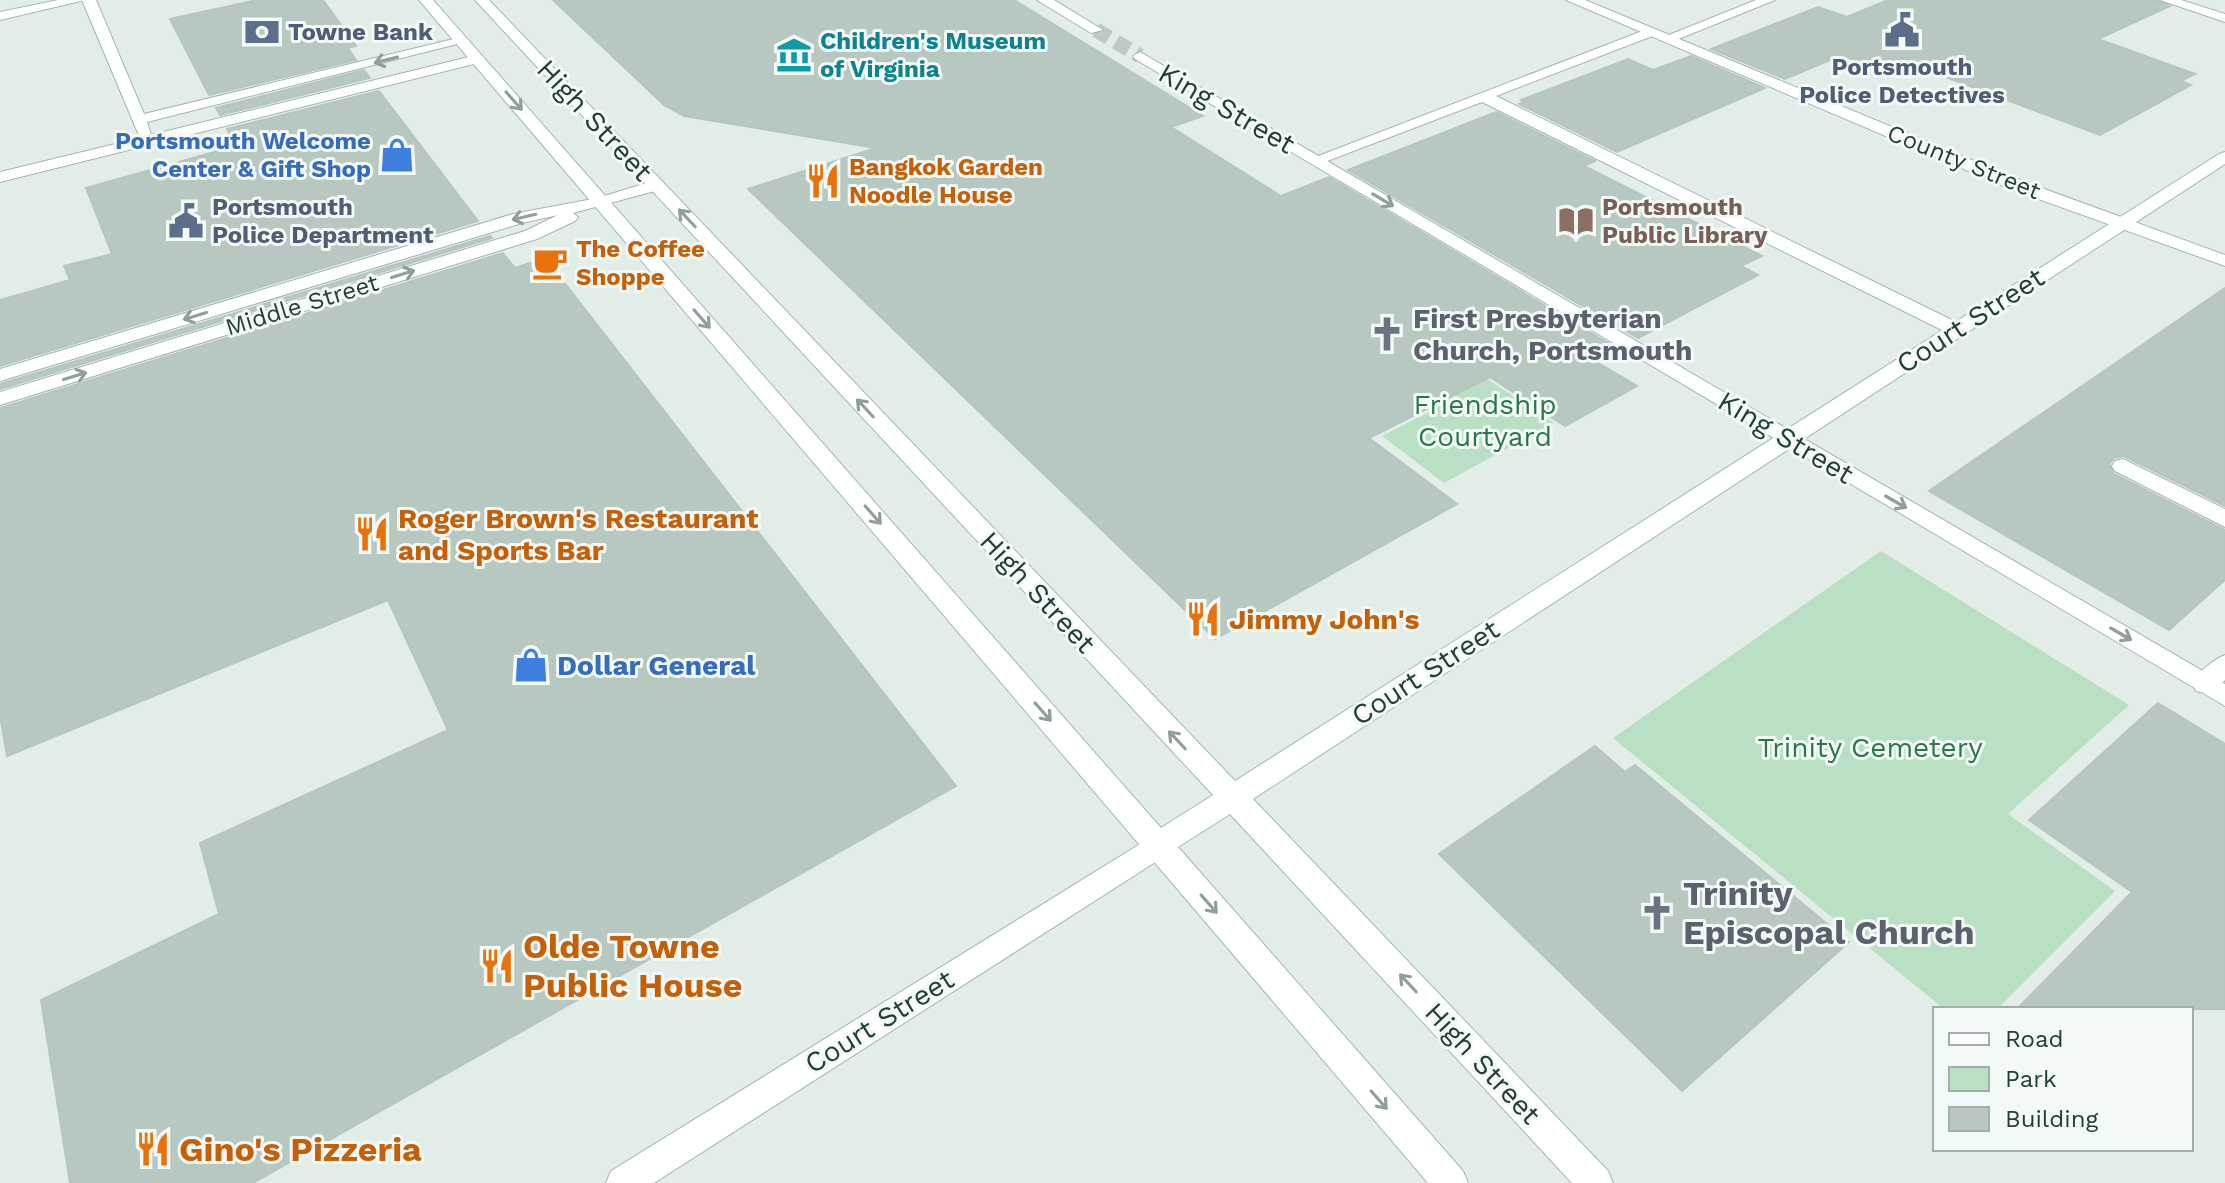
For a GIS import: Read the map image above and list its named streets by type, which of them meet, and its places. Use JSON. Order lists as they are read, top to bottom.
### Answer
{
  "streets": {
    "main road": [
      "King Street",
      "High Street",
      "County Street",
      "Middle Street",
      "Court Street"
    ]
  },
  "crossings": [
    ["King Street", "Court Street"],
    ["High Street", "Middle Street"],
    ["High Street", "Court Street"],
    ["County Street", "Court Street"]
  ],
  "parks": ["Friendship Courtyard", "Trinity Cemetery"],
  "places": {
    "public building": ["Portsmouth Police Detectives", "Portsmouth Police Department"],
    "bank": ["Towne Bank"],
    "museum": ["Children's Museum of Virginia"],
    "shop": ["Portsmouth Welcome Center & Gift Shop", "Dollar General"],
    "restaurant": [
      "Bangkok Garden Noodle House",
      "Roger Brown's Restaurant and Sports Bar",
      "Jimmy John's",
      "Olde Towne Public House",
      "Gino's Pizzeria"
    ],
    "library": ["Portsmouth Public Library"],
    "cafe": ["The Coffee Shoppe"],
    "church": ["First Presbyterian Church, Portsmouth", "Trinity Episcopal Church"]
  },
  "legend": ["Road", "Park", "Building"]
}
